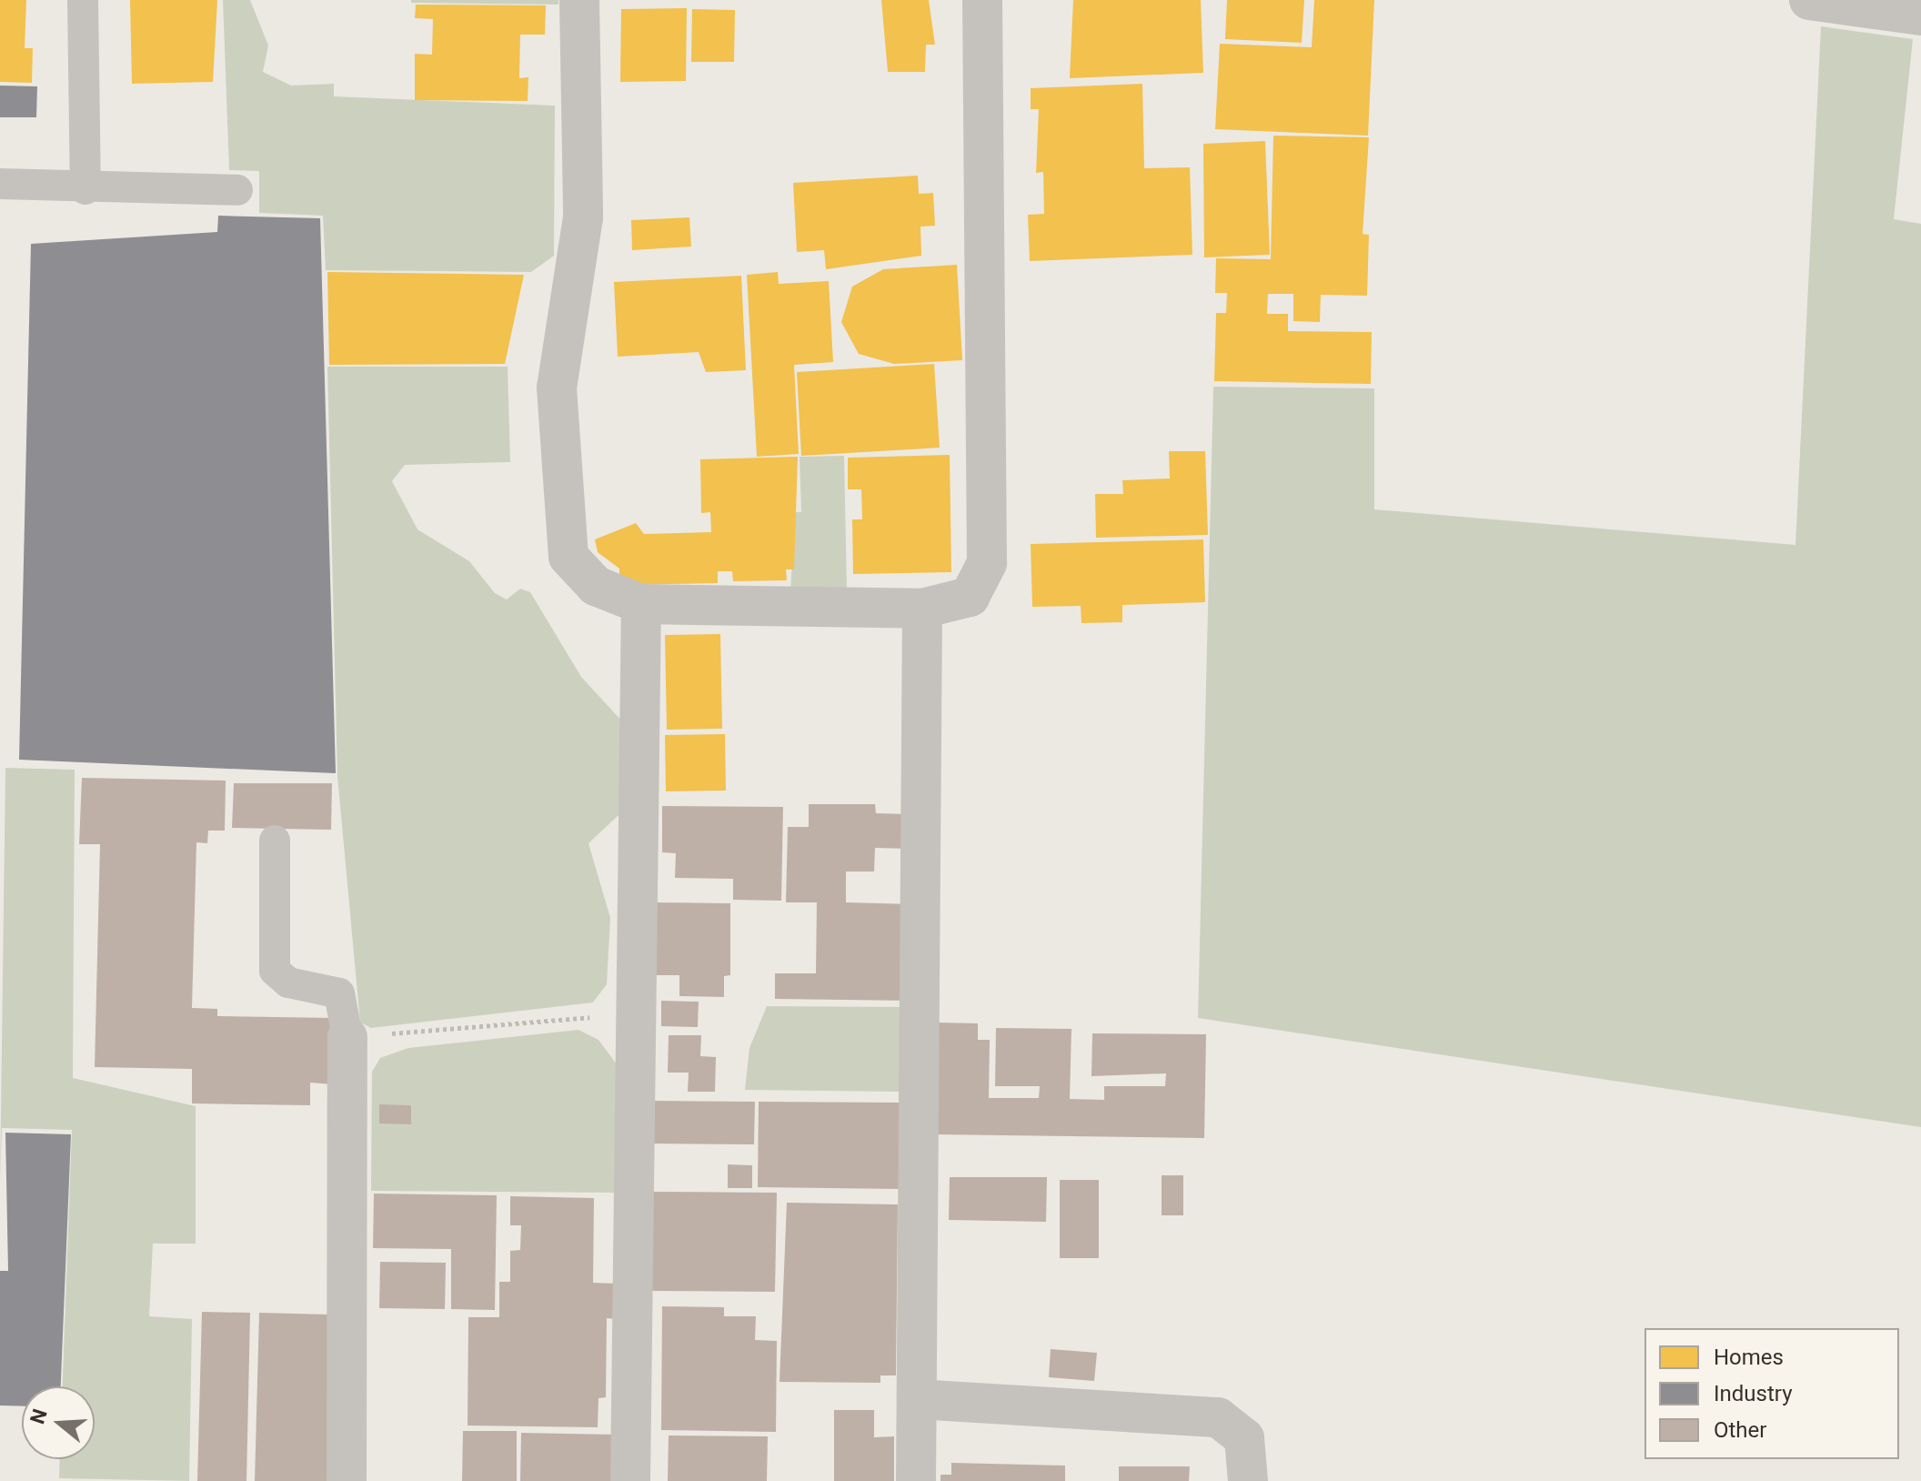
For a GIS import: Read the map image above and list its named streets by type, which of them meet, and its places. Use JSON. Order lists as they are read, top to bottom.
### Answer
{
  "legend": ["Homes", "Industry", "Other"],
  "north": "left"
}
